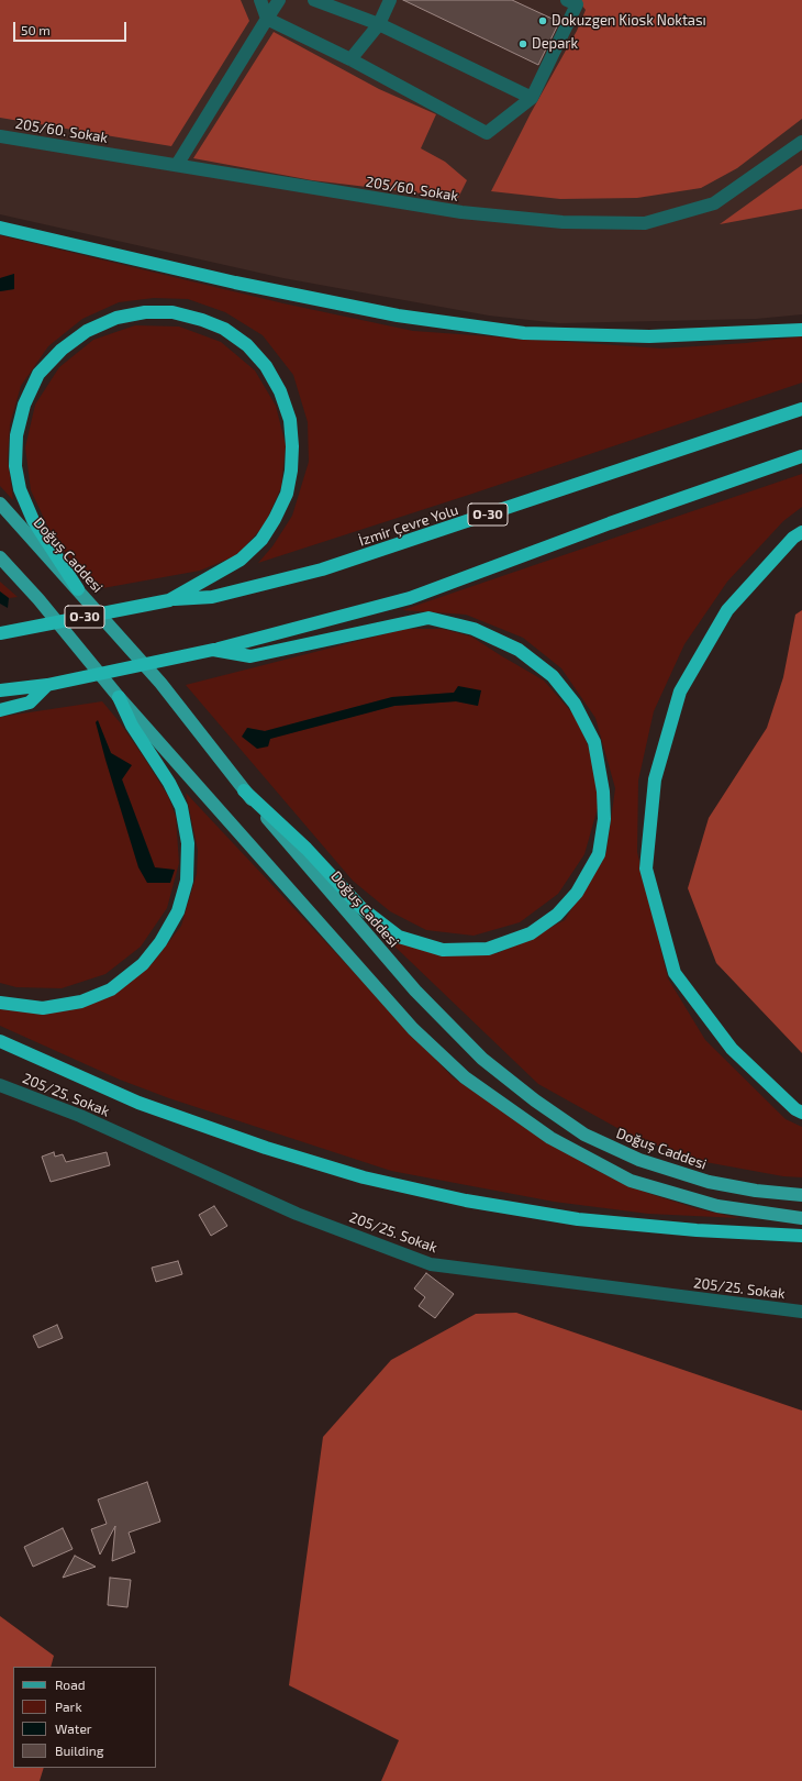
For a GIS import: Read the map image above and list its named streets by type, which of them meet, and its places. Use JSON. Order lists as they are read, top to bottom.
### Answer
{
  "streets": {
    "highway": ["O-30", "İzmir Çevre Yolu"],
    "main road": ["Doğuş Caddesi"],
    "street": ["205/60. Sokak", "205/25. Sokak"]
  },
  "crossings": [
    ["O-30", "İzmir Çevre Yolu"]
  ],
  "places": ["Dokuzgen Kiosk Noktası", "Depark"],
  "legend": [
    "Road",
    "Park",
    "Water",
    "Building"
  ],
  "scale_bar": "50 m"
}
